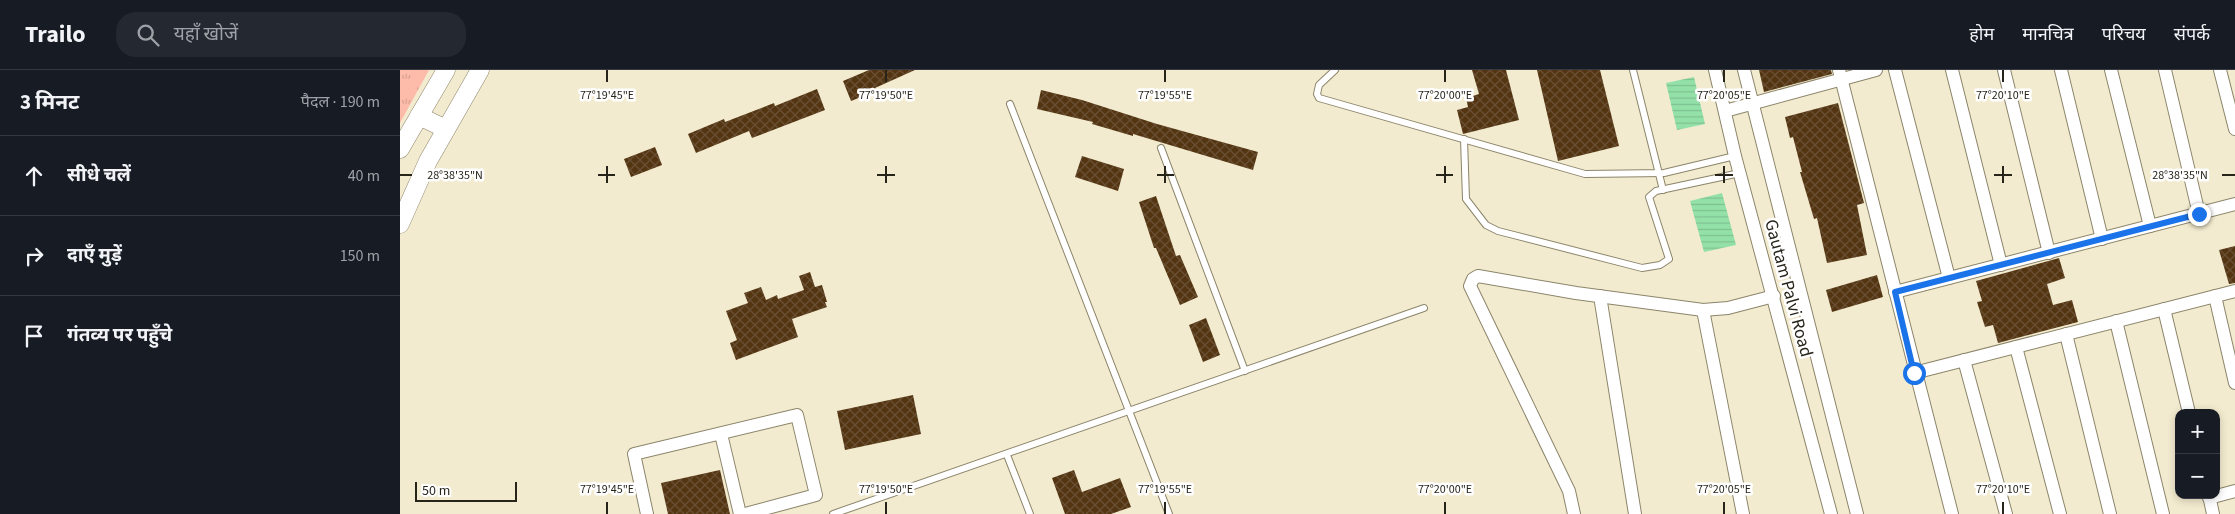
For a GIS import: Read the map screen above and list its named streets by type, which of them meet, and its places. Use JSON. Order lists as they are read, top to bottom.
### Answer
{
  "streets": {
    "street": ["Gautam Palvi Road"]
  },
  "scale_bar": "50 m",
  "page": {
    "header": "Trailo",
    "search": "यहाँ खोजें",
    "nav": [
      "होम",
      "मानचित्र",
      "परिचय",
      "संपर्क"
    ],
    "heading": ["3 मिनट", "पैदल · 190 m"],
    "list": [
      ["सीधे चलें", "40 m"],
      ["दाएँ मुड़ें", "150 m"],
      "गंतव्य पर पहुँचे"
    ],
    "map_buttons": ["+", "−"],
    "scale": "50 m"
  },
  "coordinates": [
    "77°19'45\"E",
    "77°19'50\"E",
    "77°19'55\"E",
    "77°20'00\"E",
    "77°20'05\"E",
    "77°20'10\"E",
    "28°38'35\"N"
  ]
}
